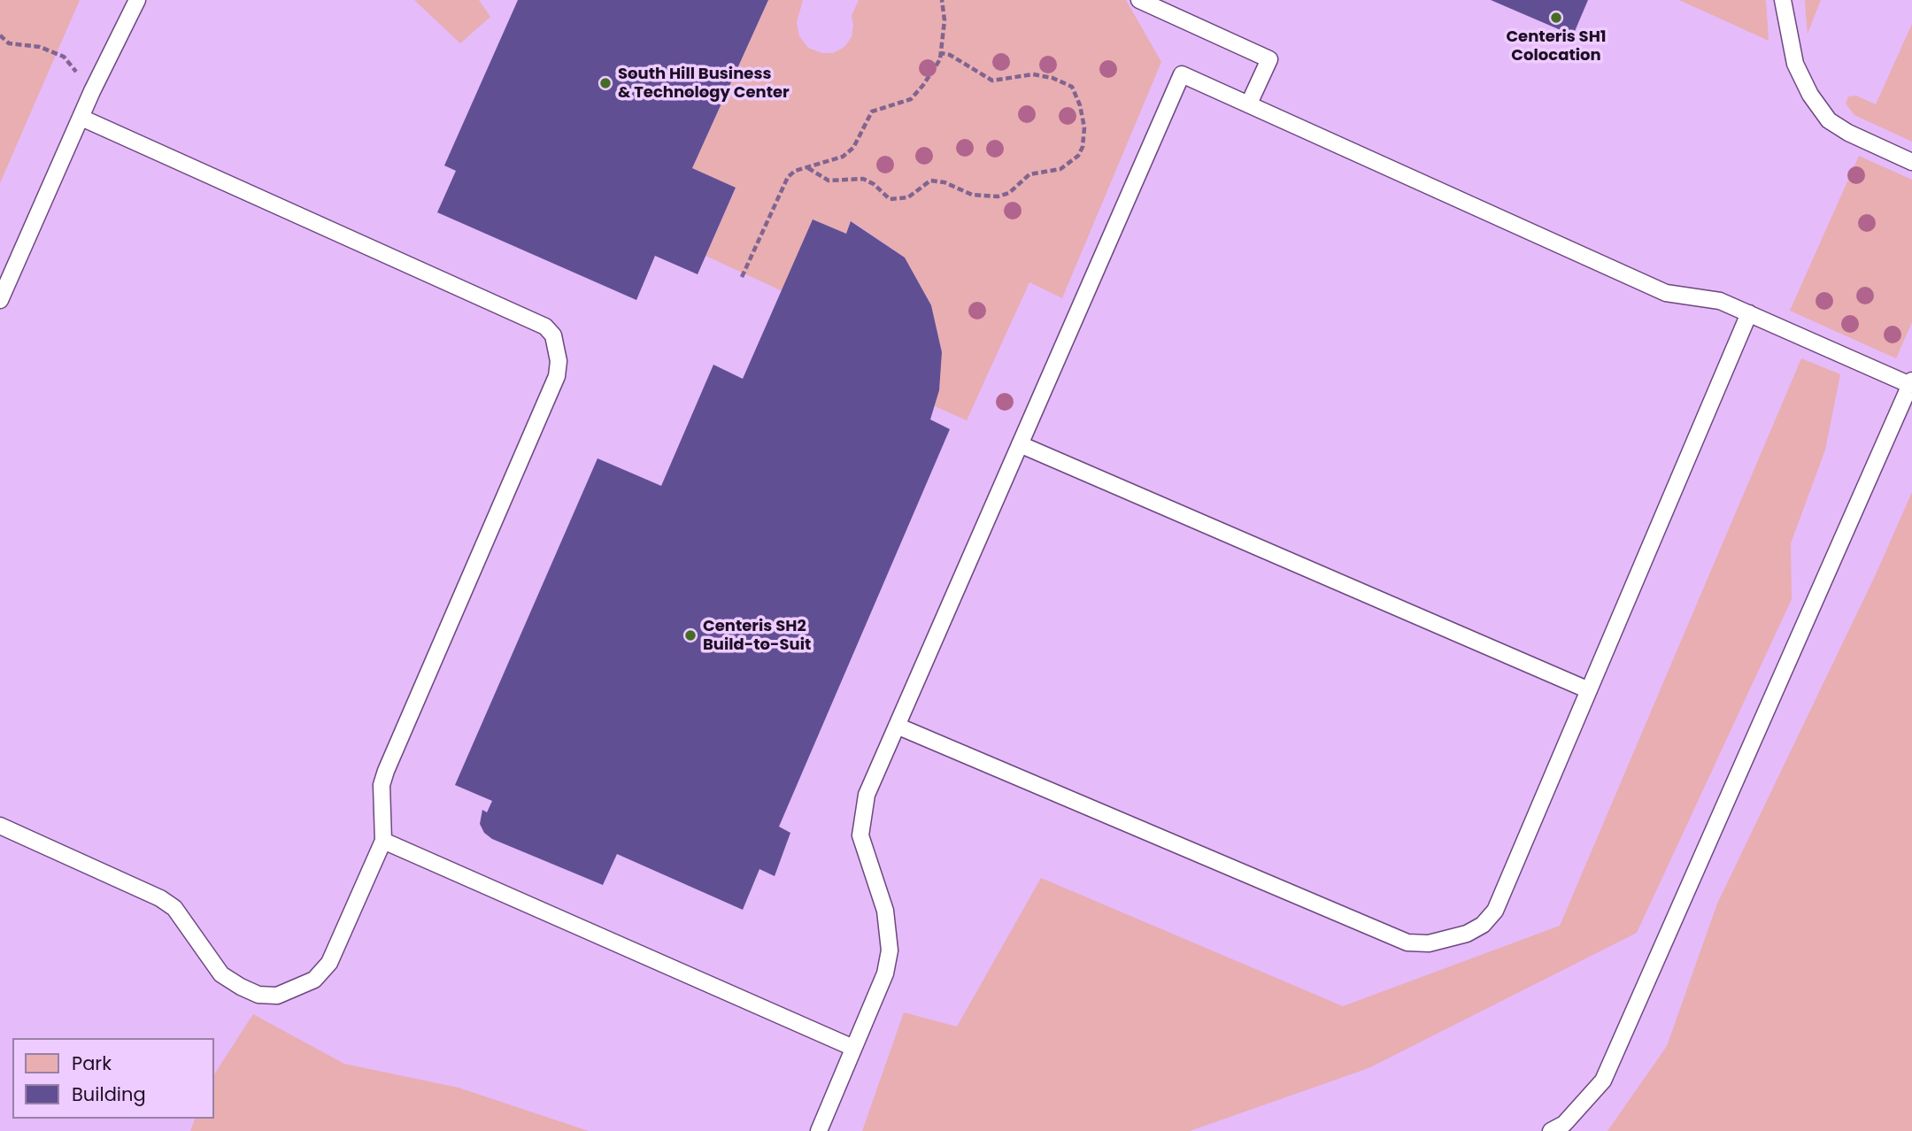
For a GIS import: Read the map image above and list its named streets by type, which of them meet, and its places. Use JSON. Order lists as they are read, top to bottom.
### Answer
{
  "places": ["Centeris SH1 Colocation", "South Hill Business & Technology Center", "Centeris SH2 Build-to-Suit"],
  "legend": ["Park", "Building"]
}
